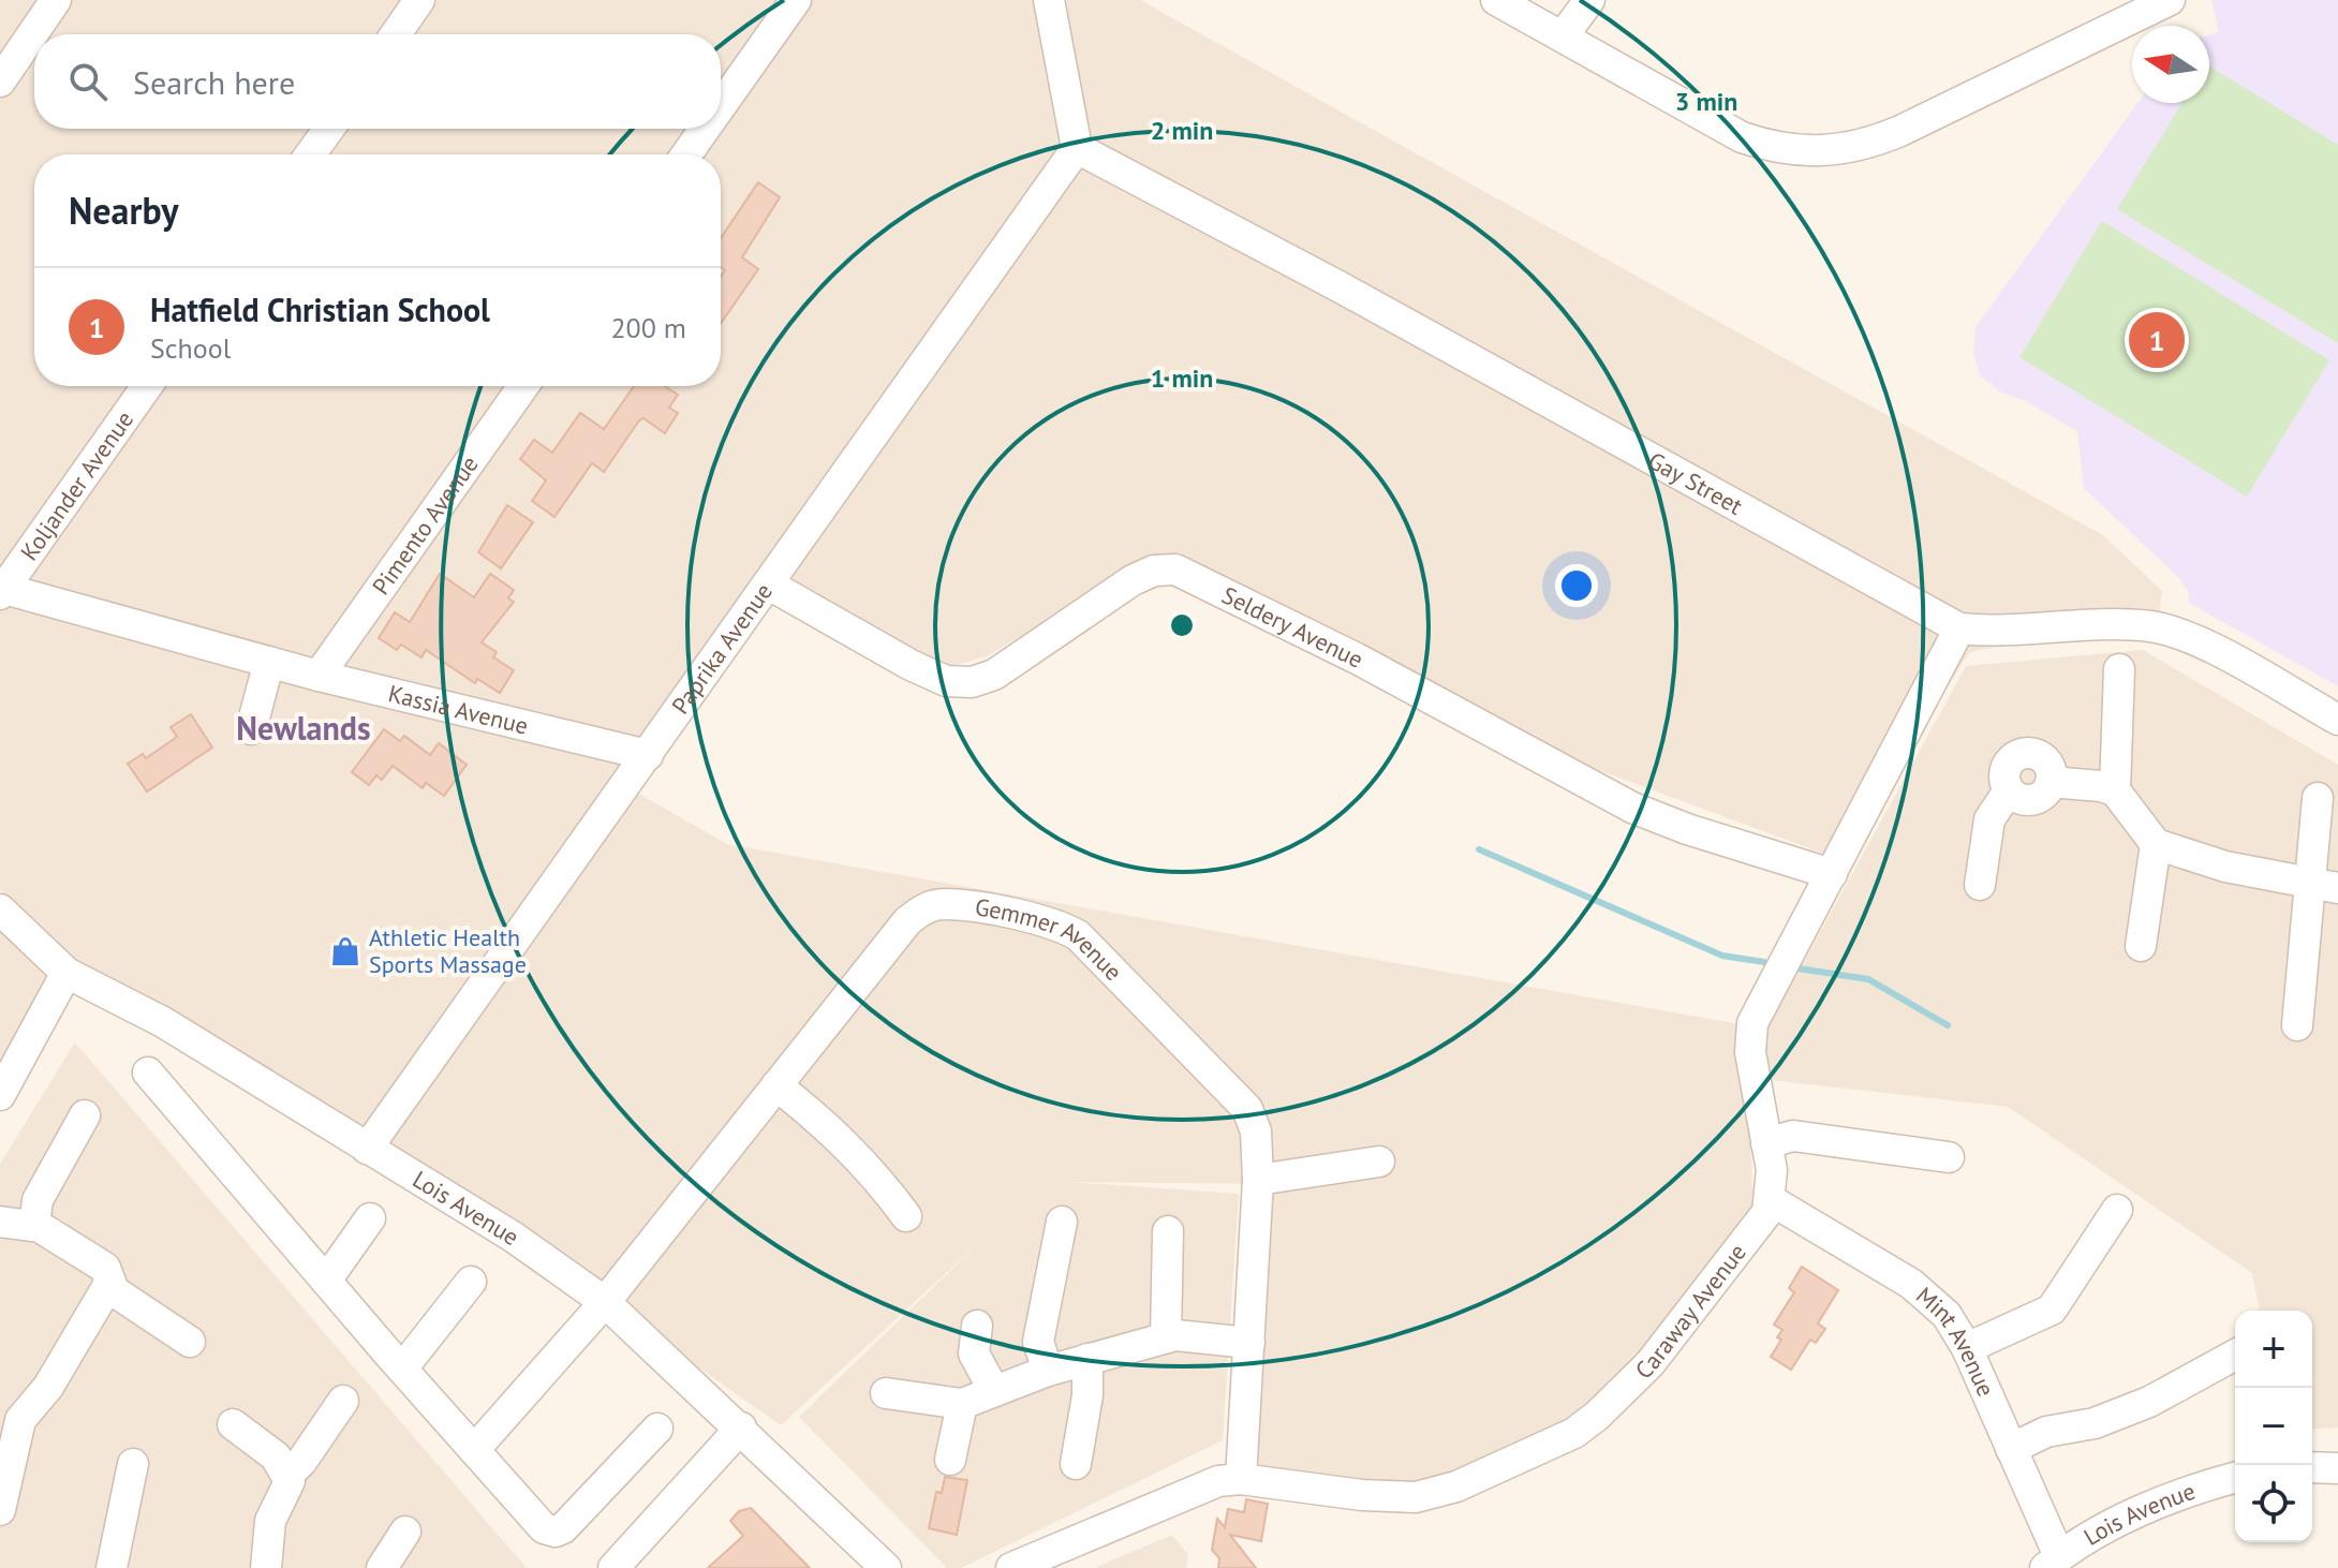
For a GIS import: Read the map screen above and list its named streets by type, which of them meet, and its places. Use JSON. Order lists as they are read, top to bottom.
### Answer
{
  "streets": {
    "street": [
      "Gay Street",
      "Koljander Avenue",
      "Pimento Avenue",
      "Seldery Avenue",
      "Paprika Avenue",
      "Kassia Avenue",
      "Gemmer Avenue",
      "Lois Avenue",
      "Caraway Avenue",
      "Mint Avenue"
    ]
  },
  "crossings": [
    ["Gay Street", "Paprika Avenue"],
    ["Koljander Avenue", "Kassia Avenue"],
    ["Pimento Avenue", "Kassia Avenue"],
    ["Seldery Avenue", "Paprika Avenue"],
    ["Paprika Avenue", "Kassia Avenue"],
    ["Paprika Avenue", "Lois Avenue"],
    ["Gemmer Avenue", "Lois Avenue"],
    ["Gemmer Avenue", "Caraway Avenue"],
    ["Lois Avenue", "Mint Avenue"],
    ["Caraway Avenue", "Mint Avenue"]
  ],
  "districts": ["Newlands"],
  "places": {
    "shop": ["Athletic Health Sports Massage"]
  },
  "north": "left",
  "page": {
    "search": "Search here",
    "heading": "Nearby",
    "list": [
      {
        "mark": "1",
        "name": "Hatfield Christian School",
        "note": "School",
        "value": "200 m"
      }
    ],
    "pins": "1",
    "map_buttons": ["+", "−"]
  },
  "rings": ["3 min", "2 min", "1 min"]
}
